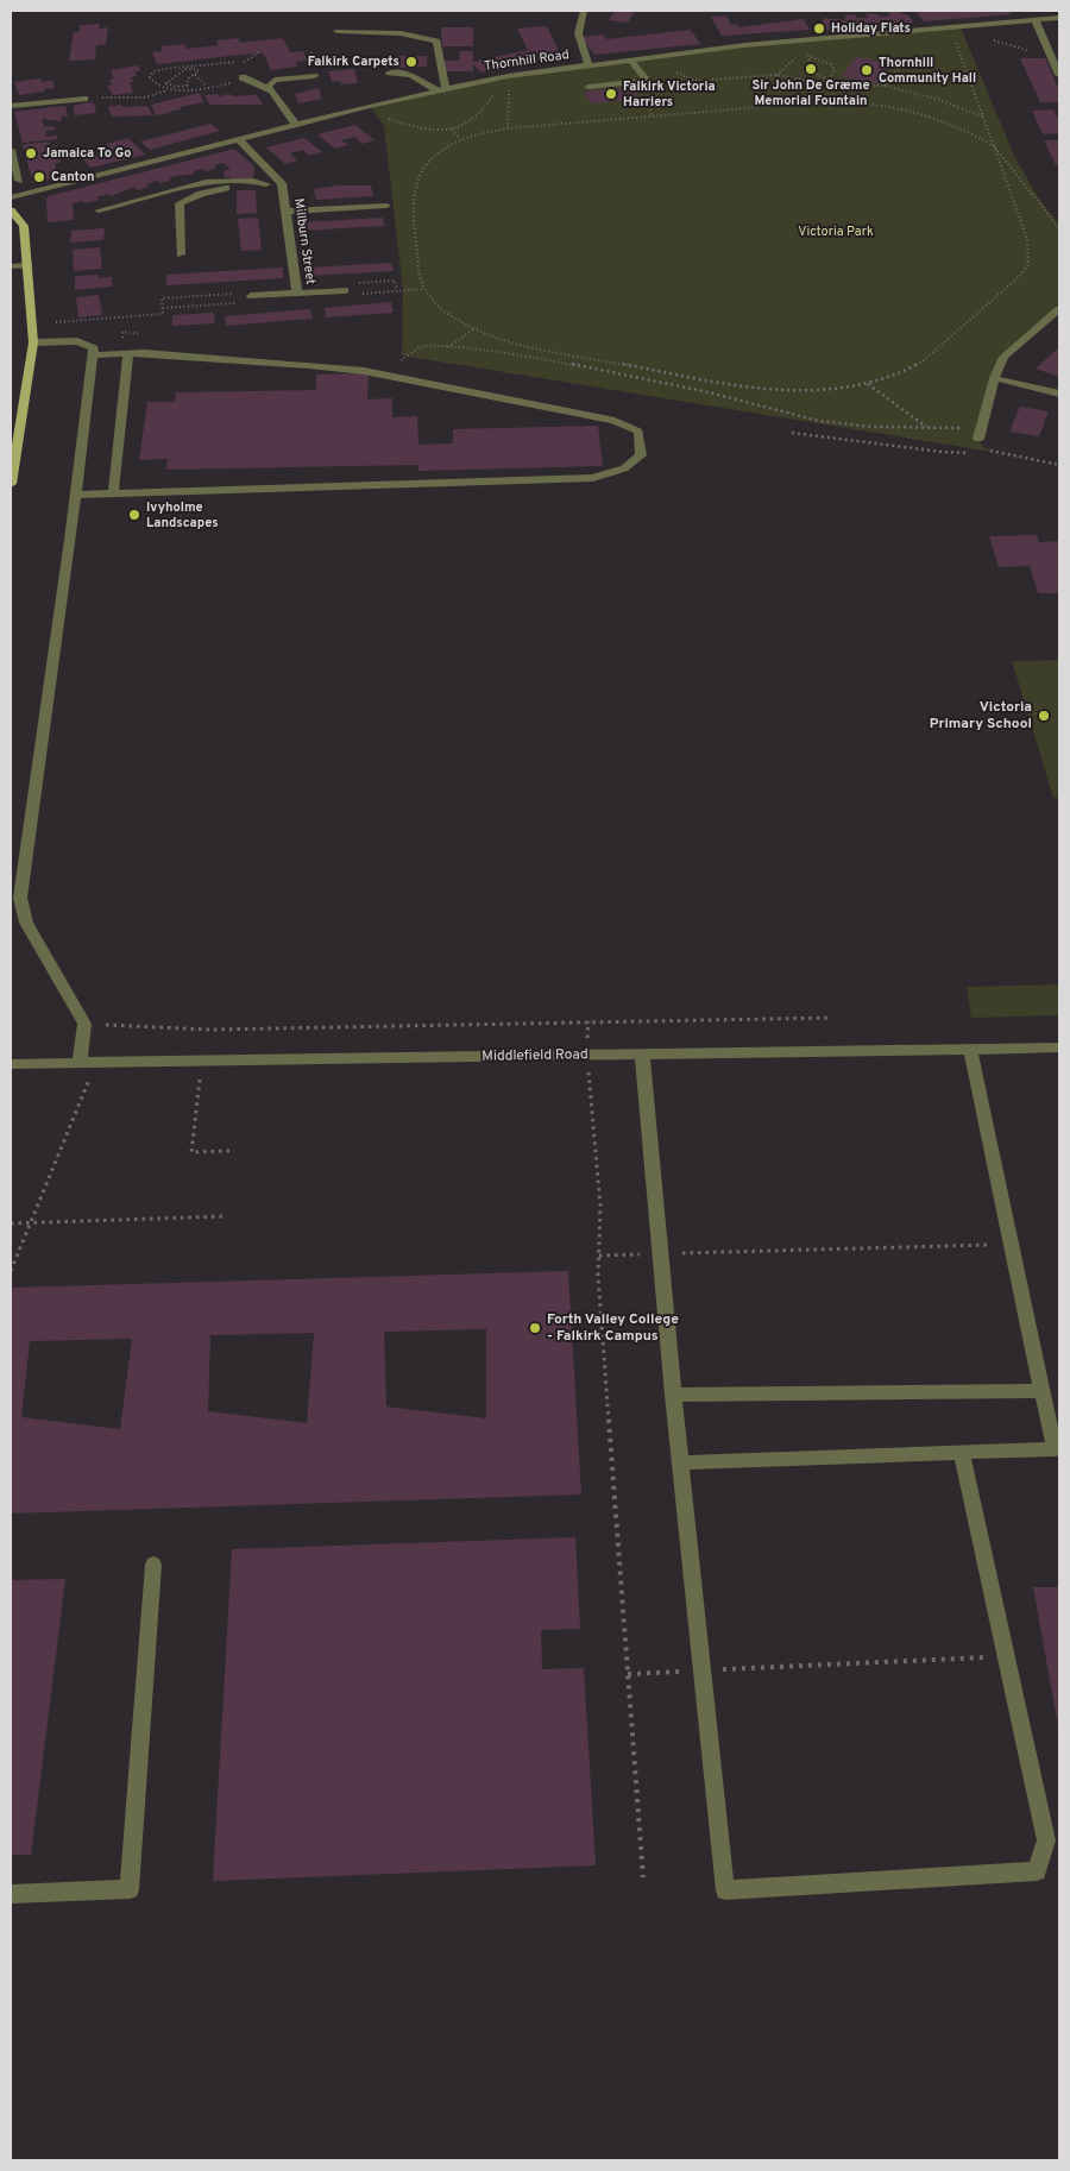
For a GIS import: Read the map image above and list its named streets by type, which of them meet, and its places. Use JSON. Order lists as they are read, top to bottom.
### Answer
{
  "streets": {
    "street": ["Thornhill Road", "Millburn Street", "Middlefield Road"]
  },
  "crossings": [
    ["Thornhill Road", "Millburn Street"]
  ],
  "parks": ["Victoria Park"],
  "places": [
    "Holiday Flats",
    "Falkirk Carpets",
    "Sir John De Græme Memorial Fountain",
    "Thornhill Community Hall",
    "Falkirk Victoria Harriers",
    "Jamaica To Go",
    "Canton",
    "Ivyholme Landscapes",
    "Victoria Primary School",
    "Forth Valley College - Falkirk Campus"
  ]
}
